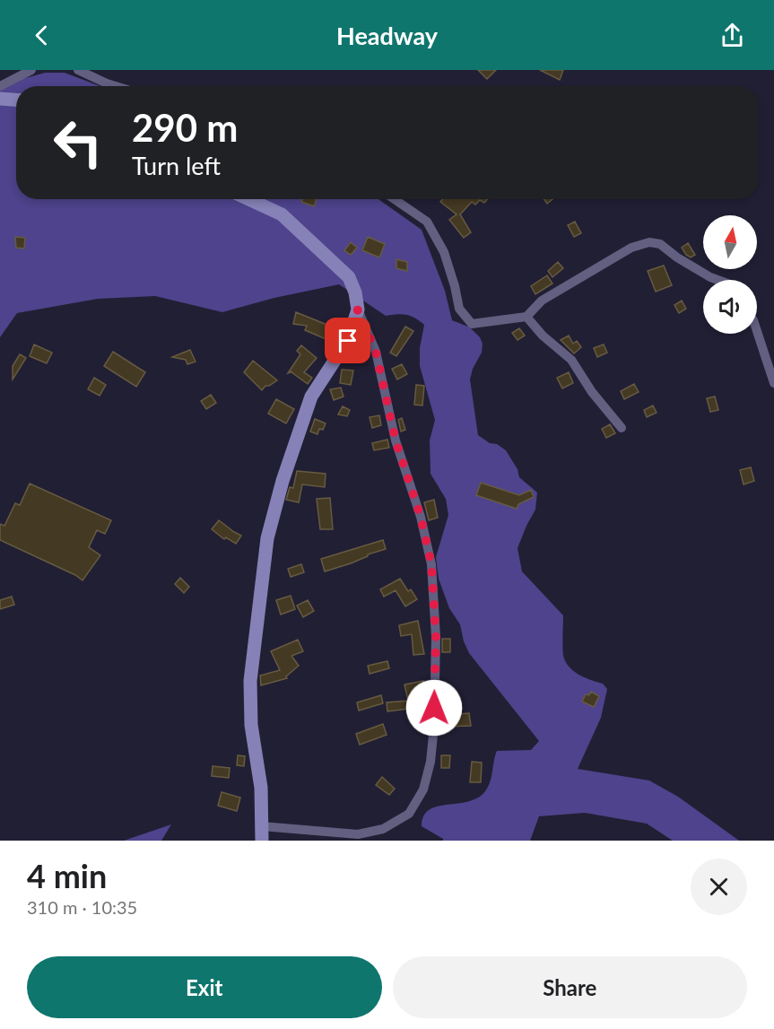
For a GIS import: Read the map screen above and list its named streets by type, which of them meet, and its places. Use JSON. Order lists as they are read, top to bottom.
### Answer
{
  "north": "top",
  "page": {
    "header": "Headway",
    "turn": ["290 m", "Turn left"],
    "heading": ["4 min", "310 m · 10:35"],
    "buttons": ["Exit", "Share"]
  }
}
